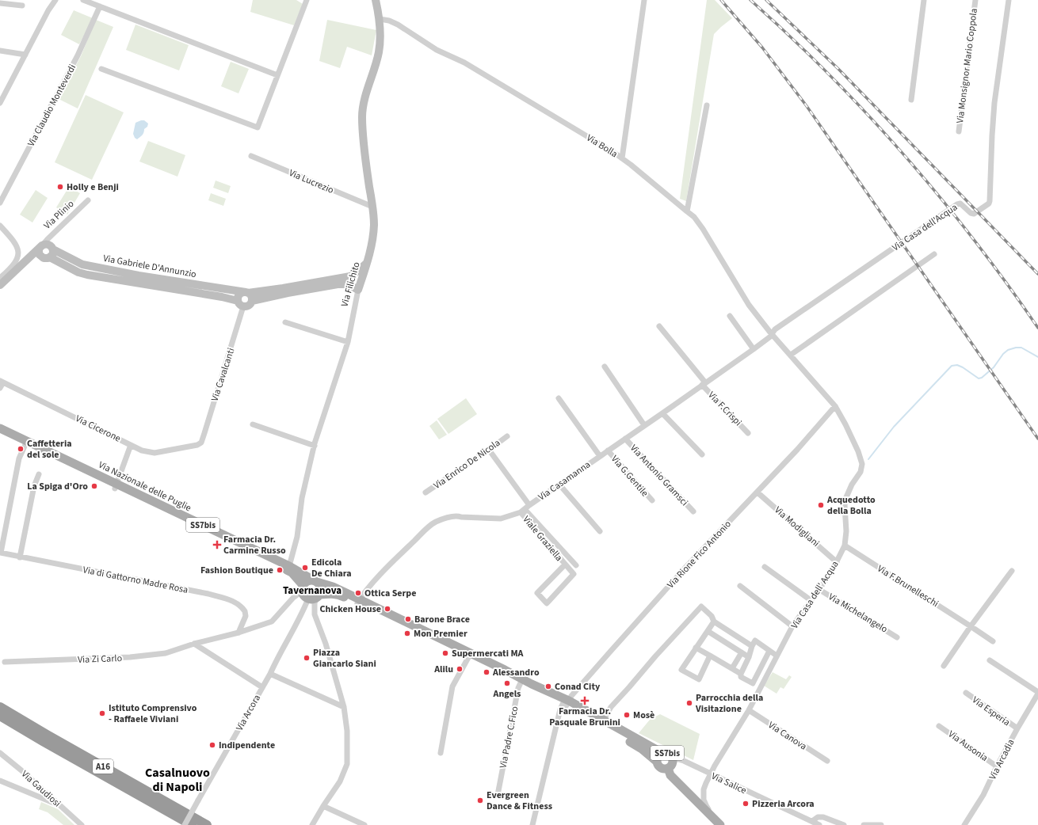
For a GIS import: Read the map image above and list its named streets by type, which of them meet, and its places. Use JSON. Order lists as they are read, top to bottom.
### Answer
{
  "streets": {
    "highway": ["A16"],
    "main road": ["Via Nazionale delle Puglie", "SS7bis"],
    "street": [
      "Via Monsignor Mario Coppola",
      "Via Claudio Monteverdi",
      "Via Bolla",
      "Via Lucrezio",
      "Via Plinio",
      "Via Casa dell'Acqua",
      "Via Gabriele D'Annunzio",
      "Via Filichito",
      "Via Cavalcanti",
      "Via F.Crispi",
      "Via Cicerone",
      "Via Enrico De Nicola",
      "Via Antonio Gramsci",
      "Via G.Gentile",
      "Via Casamanna",
      "Via Modigliani",
      "Viale Graziella",
      "Via Rione Fico Antonio",
      "Via di Gattorno Madre Rosa",
      "Via F.Brunelleschi",
      "Via Casa dell' Acqua",
      "Via Michelangelo",
      "Via Zi Carlo",
      "Via Esperia",
      "Via Arcora",
      "Via Canova",
      "Via Padre C.Fico",
      "Via Ausonia",
      "Via Arcadia",
      "Via Salice",
      "Via Gaudiosi"
    ]
  },
  "crossings": [
    ["Via Bolla", "Via Casa dell'Acqua"],
    ["Via Bolla", "Via Filichito"],
    ["Via Bolla", "Via Casamanna"],
    ["Via Lucrezio", "Via Filichito"],
    ["Via Plinio", "Via Gabriele D'Annunzio"],
    ["Via Casa dell'Acqua", "Via Casamanna"],
    ["Via Gabriele D'Annunzio", "Via Filichito"],
    ["Via Gabriele D'Annunzio", "Via Cavalcanti"],
    ["Via Filichito", "Via Nazionale delle Puglie"],
    ["Via Cavalcanti", "Via Cicerone"],
    ["Via F.Crispi", "Via Casamanna"],
    ["Via Antonio Gramsci", "Via Casamanna"],
    ["Via G.Gentile", "Via Casamanna"],
    ["Via Casamanna", "Via Nazionale delle Puglie"],
    ["Via Casamanna", "Viale Graziella"],
    ["Via Nazionale delle Puglie", "SS7bis"],
    ["Via Nazionale delle Puglie", "Via Rione Fico Antonio"],
    ["Via Nazionale delle Puglie", "Via Zi Carlo"],
    ["Via Nazionale delle Puglie", "Via Arcora"],
    ["Via Nazionale delle Puglie", "Via Padre C.Fico"],
    ["Via Nazionale delle Puglie", "Via Salice"],
    ["SS7bis", "Via Casa dell' Acqua"],
    ["SS7bis", "Via Zi Carlo"],
    ["SS7bis", "Via Arcora"],
    ["SS7bis", "Via Salice"],
    ["Via Modigliani", "Via Rione Fico Antonio"],
    ["Via Modigliani", "Via Casa dell' Acqua"],
    ["Via Rione Fico Antonio", "Via Casa dell' Acqua"],
    ["Via di Gattorno Madre Rosa", "Via Zi Carlo"],
    ["Via F.Brunelleschi", "Via Casa dell' Acqua"],
    ["Via Casa dell' Acqua", "Via Michelangelo"],
    ["Via Casa dell' Acqua", "Via Canova"],
    ["Via Casa dell' Acqua", "Via Salice"],
    ["Via Zi Carlo", "Via Arcora"],
    ["Via Esperia", "Via Arcadia"],
    ["Via Ausonia", "Via Arcadia"]
  ],
  "districts": ["Tavernanova", "Casalnuovo di Napoli"],
  "places": {
    "other": [
      "Holly e Benji",
      "Caffetteria del sole",
      "La Spiga d'Oro",
      "Acquedotto della Bolla",
      "Edicola De Chiara",
      "Fashion Boutique",
      "Ottica Serpe",
      "Chicken House",
      "Barone Brace",
      "Mon Premier",
      "Supermercati MA",
      "Piazza Giancarlo Siani",
      "Alilu",
      "Alessandro",
      "Angels",
      "Conad City",
      "Parrocchia della Visitazione",
      "Istituto Comprensivo - Raffaele Viviani",
      "Mosè",
      "Indipendente",
      "Evergreen Dance & Fitness",
      "Pizzeria Arcora"
    ],
    "health": ["Farmacia Dr. Carmine Russo", "Farmacia Dr. Pasquale Brunini"]
  }
}
